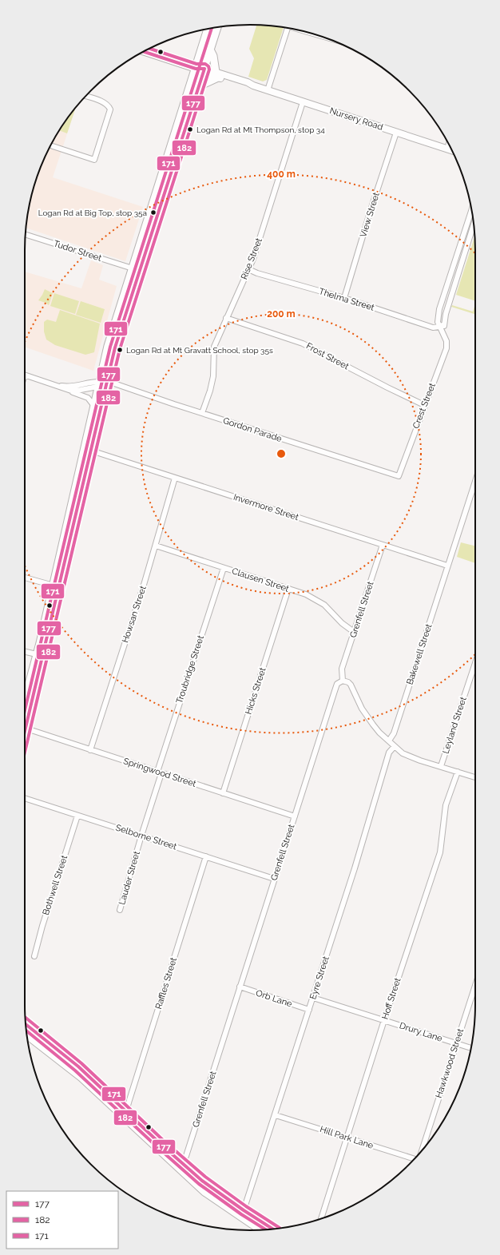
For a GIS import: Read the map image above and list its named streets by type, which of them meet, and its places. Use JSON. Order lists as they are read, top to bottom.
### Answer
{
  "streets": {
    "main road": ["Nursery Road"],
    "street": [
      "View Street",
      "Tudor Street",
      "Rise Street",
      "Thelma Street",
      "Frost Street",
      "Crest Street",
      "Gordon Parade",
      "Invermore Street",
      "Clausen Street",
      "Grenfell Street",
      "Howsan Street",
      "Bakewell Street",
      "Troubridge Street",
      "Hicks Street",
      "Leyland Street",
      "Springwood Street",
      "Selborne Street",
      "Lauder Street",
      "Bothwell Street",
      "Eyre Street",
      "Raffles Street",
      "Orb Lane",
      "Hoff Street",
      "Drury Lane",
      "Hawkwood Street",
      "Hill Park Lane"
    ]
  },
  "crossings": [
    ["Nursery Road", "View Street"],
    ["Nursery Road", "Rise Street"],
    ["View Street", "Thelma Street"],
    ["Rise Street", "Thelma Street"],
    ["Rise Street", "Frost Street"],
    ["Rise Street", "Gordon Parade"],
    ["Thelma Street", "Crest Street"],
    ["Frost Street", "Crest Street"],
    ["Crest Street", "Gordon Parade"],
    ["Invermore Street", "Grenfell Street"],
    ["Invermore Street", "Howsan Street"],
    ["Invermore Street", "Bakewell Street"],
    ["Clausen Street", "Grenfell Street"],
    ["Clausen Street", "Howsan Street"],
    ["Clausen Street", "Troubridge Street"],
    ["Clausen Street", "Hicks Street"],
    ["Grenfell Street", "Springwood Street"],
    ["Grenfell Street", "Selborne Street"],
    ["Grenfell Street", "Orb Lane"],
    ["Howsan Street", "Springwood Street"],
    ["Troubridge Street", "Springwood Street"],
    ["Troubridge Street", "Lauder Street"],
    ["Hicks Street", "Springwood Street"],
    ["Springwood Street", "Lauder Street"],
    ["Selborne Street", "Lauder Street"],
    ["Selborne Street", "Bothwell Street"],
    ["Selborne Street", "Raffles Street"],
    ["Eyre Street", "Orb Lane"],
    ["Eyre Street", "Drury Lane"],
    ["Eyre Street", "Hill Park Lane"],
    ["Hoff Street", "Drury Lane"],
    ["Hoff Street", "Hill Park Lane"],
    ["Drury Lane", "Hawkwood Street"]
  ],
  "places": ["Logan Rd at Mt Thompson, stop 34", "Logan Rd at Big Top, stop 35a", "Logan Rd at Mt Gravatt School, stop 35s"],
  "lines": ["transit line 171", "transit line 182", "transit line 177"],
  "legend": ["177", "182", "171"],
  "rings": ["400 m", "200 m"]
}
